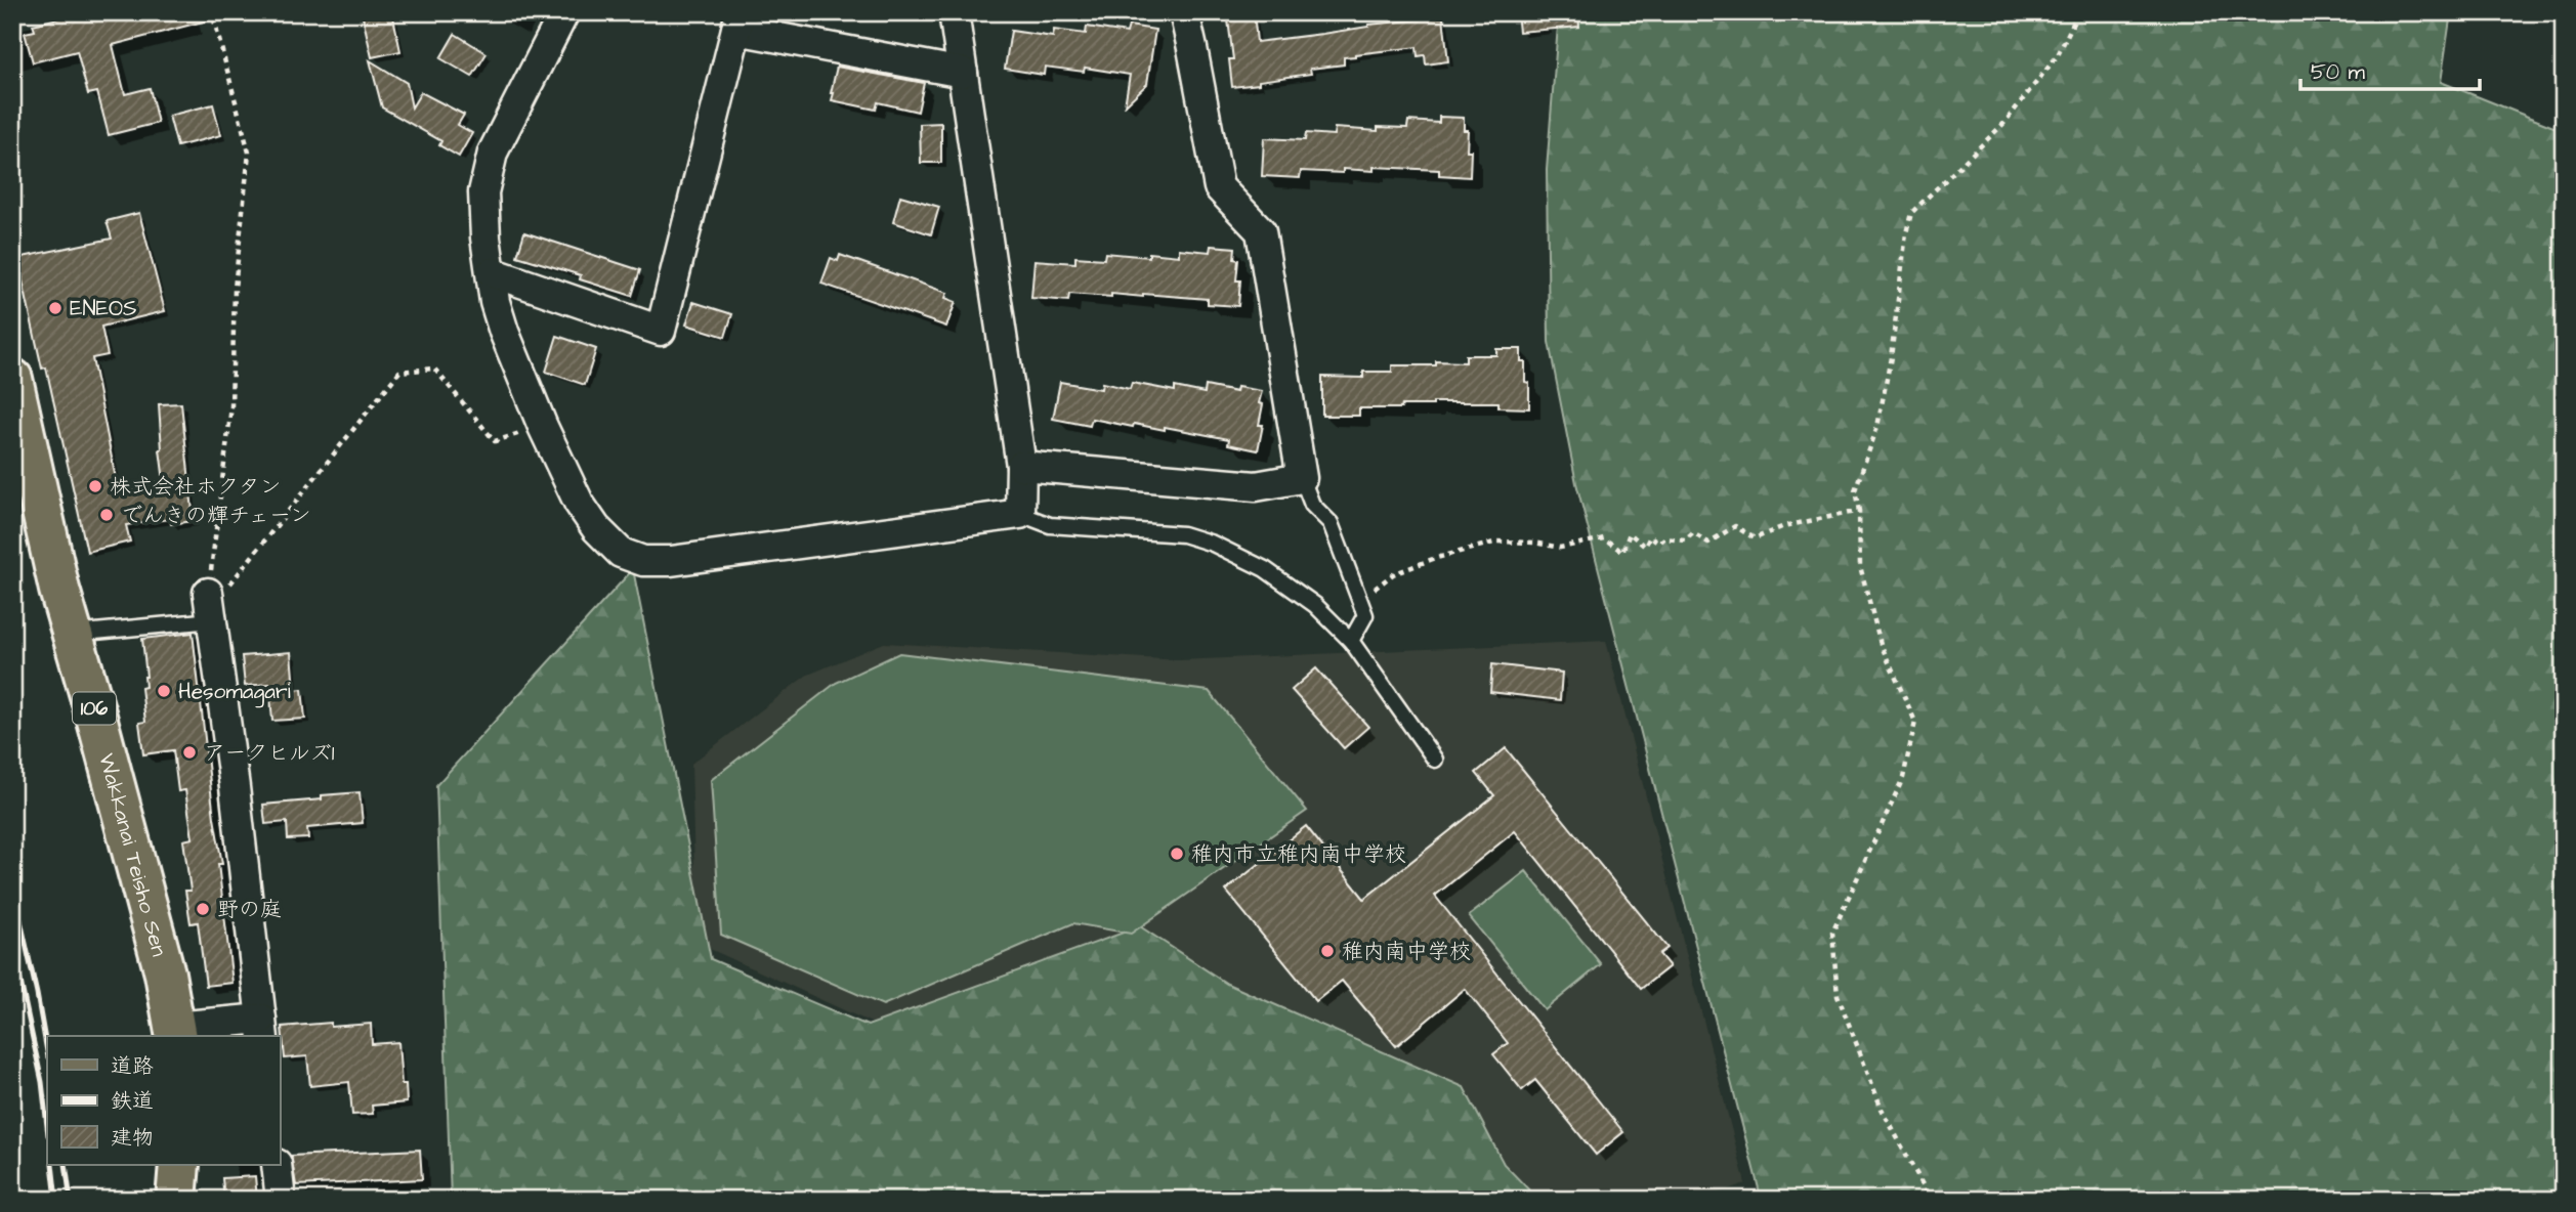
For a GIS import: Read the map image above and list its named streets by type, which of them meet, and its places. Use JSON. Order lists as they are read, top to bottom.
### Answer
{
  "streets": {
    "main road": ["106", "Wakkanai Teisho Sen"]
  },
  "places": [
    "ENEOS",
    "株式会社ホクタン",
    "でんきの輝チェーン",
    "Hesomagari",
    "アークヒルズ1",
    "稚内市立稚内南中学校",
    "野の庭",
    "稚内南中学校"
  ],
  "legend": ["道路", "鉄道", "建物"],
  "scale_bar": "50 m"
}
